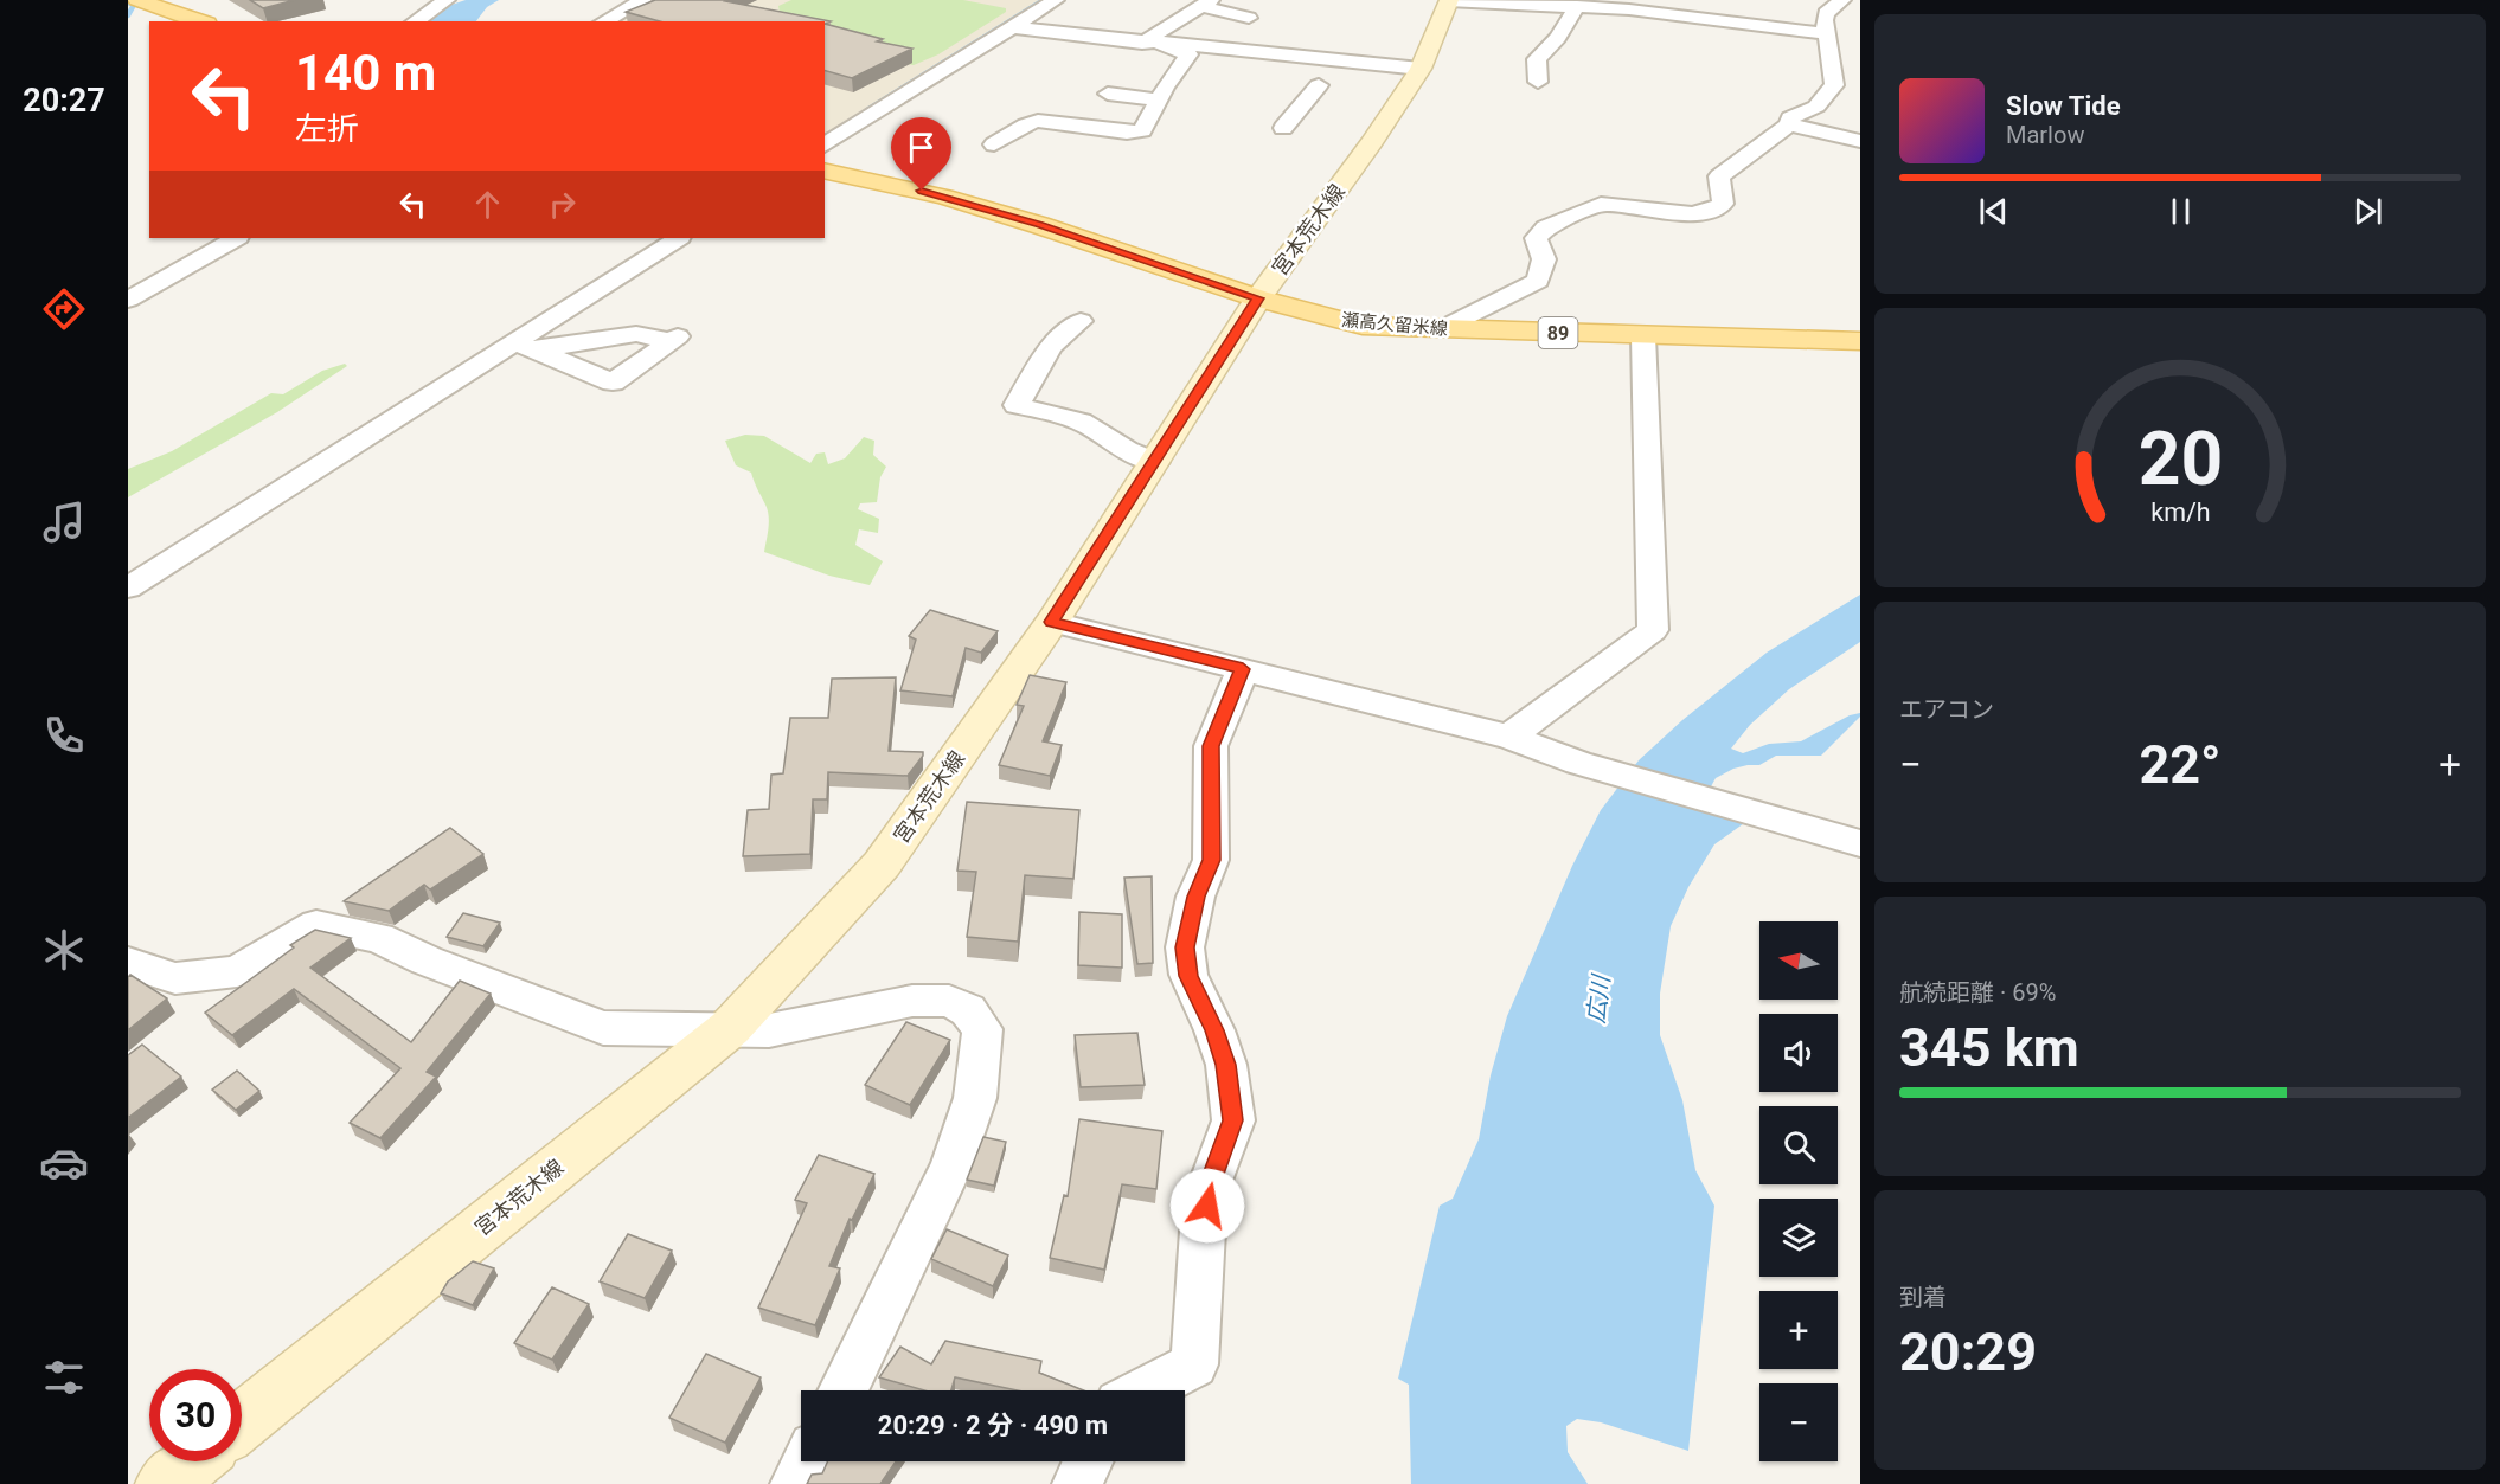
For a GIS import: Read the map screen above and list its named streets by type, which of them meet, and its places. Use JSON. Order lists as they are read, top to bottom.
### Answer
{
  "streets": {
    "main road": ["宮本荒木線", "瀬高久留米線", "89"]
  },
  "crossings": [
    ["宮本荒木線", "瀬高久留米線"]
  ],
  "water": ["広川"],
  "north": "left",
  "page": {
    "tabs": "20:27",
    "turn": ["140 m", "左折"],
    "song": ["Slow Tide", "Marlow"],
    "tile": [
      "エアコン",
      ["航続距離 · 69%", "345 km"],
      ["到着", "20:29"]
    ],
    "heat": ["−", "22°", "+"],
    "map_buttons": ["+", "−"],
    "limit": "30",
    "trip": "20:29 · 2 分 · 490 m",
    "gauge": ["20", "km/h"]
  }
}
